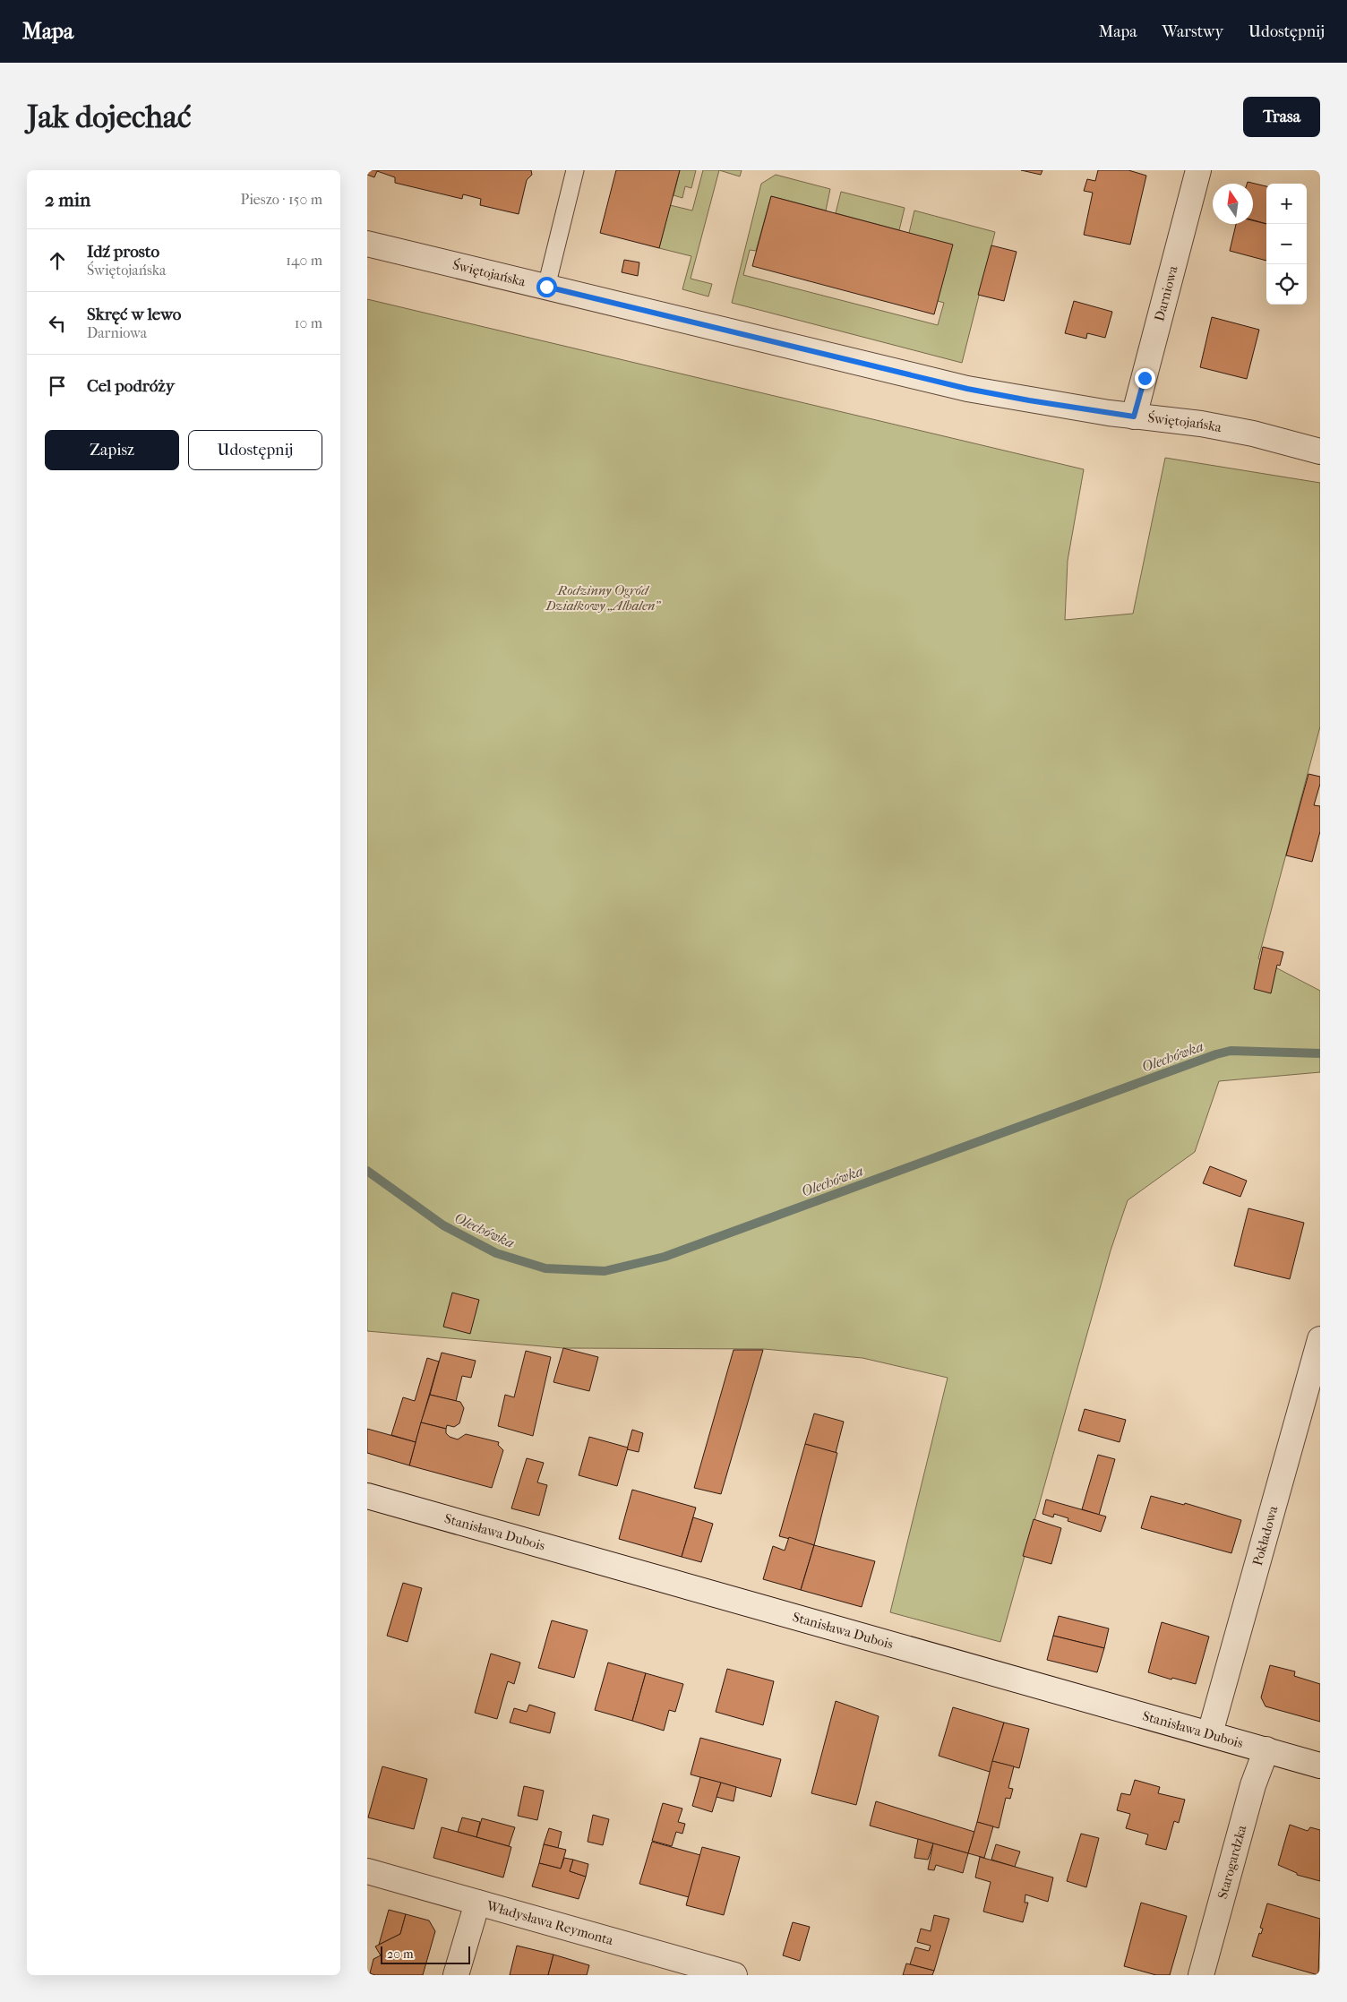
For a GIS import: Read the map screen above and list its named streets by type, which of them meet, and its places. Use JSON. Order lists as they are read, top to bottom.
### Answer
{
  "streets": {
    "street": [
      "Świętojańska",
      "Darniowa",
      "Stanisława Dubois",
      "Pokładowa",
      "Starogardzka",
      "Władysława Reymonta"
    ]
  },
  "crossings": [
    ["Świętojańska", "Darniowa"],
    ["Stanisława Dubois", "Pokładowa"],
    ["Stanisława Dubois", "Starogardzka"]
  ],
  "water": ["Olechówka"],
  "parks": ["Rodzinny Ogród Działkowy „Albalen”"],
  "scale_bar": "20 m",
  "north": "top",
  "page": {
    "header": "Mapa",
    "nav": ["Mapa", "Warstwy", "Udostępnij"],
    "buttons": [
      "Trasa",
      ["Zapisz", "Udostępnij"]
    ],
    "title": "Jak dojechać",
    "heading": ["2 min", "Pieszo · 150 m"],
    "map_buttons": ["+", "−"],
    "list": [
      ["Idź prosto", "Świętojańska", "140 m"],
      ["Skręć w lewo", "Darniowa", "10 m"],
      "Cel podróży"
    ],
    "scale": "20 m"
  }
}
